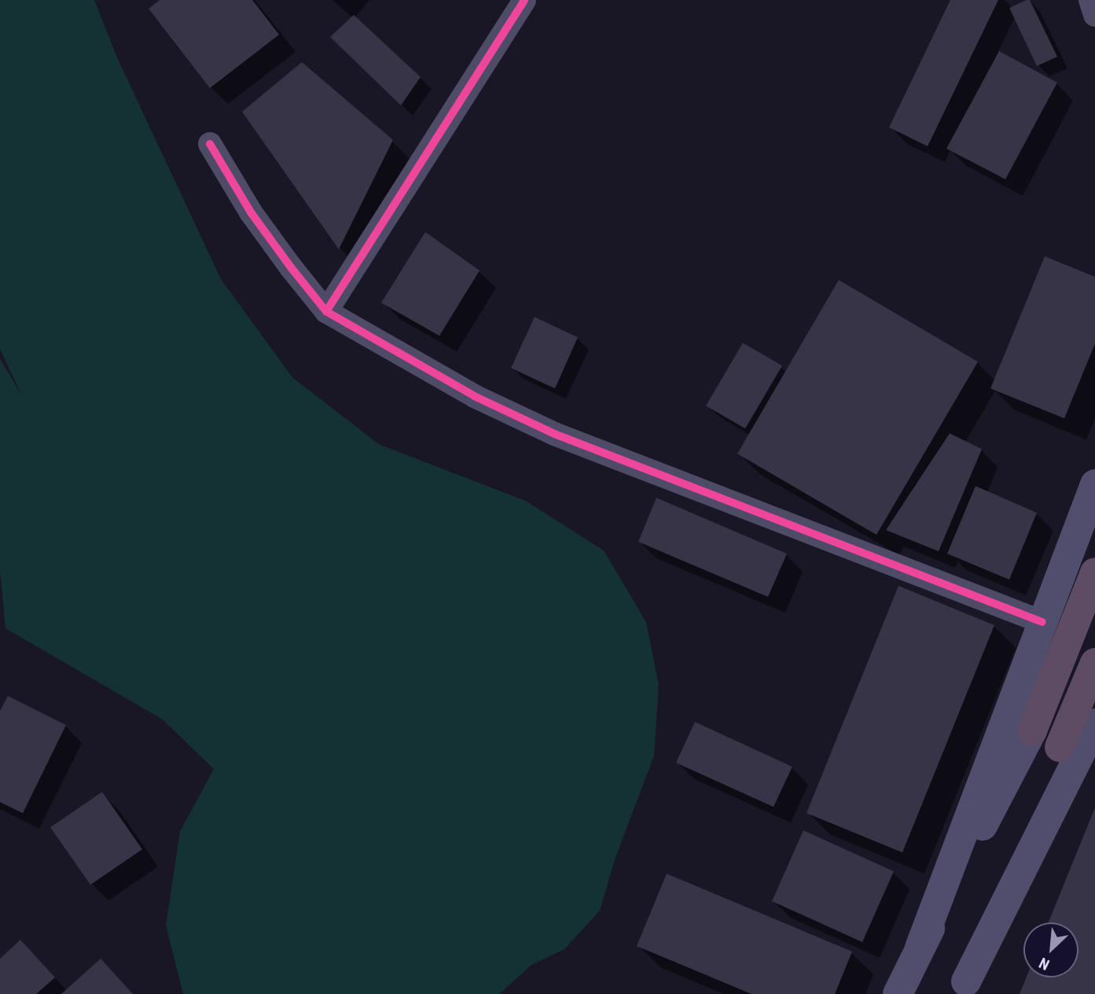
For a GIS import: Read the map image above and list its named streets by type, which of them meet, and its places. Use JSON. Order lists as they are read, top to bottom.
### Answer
{
  "north": "bottom left"
}
